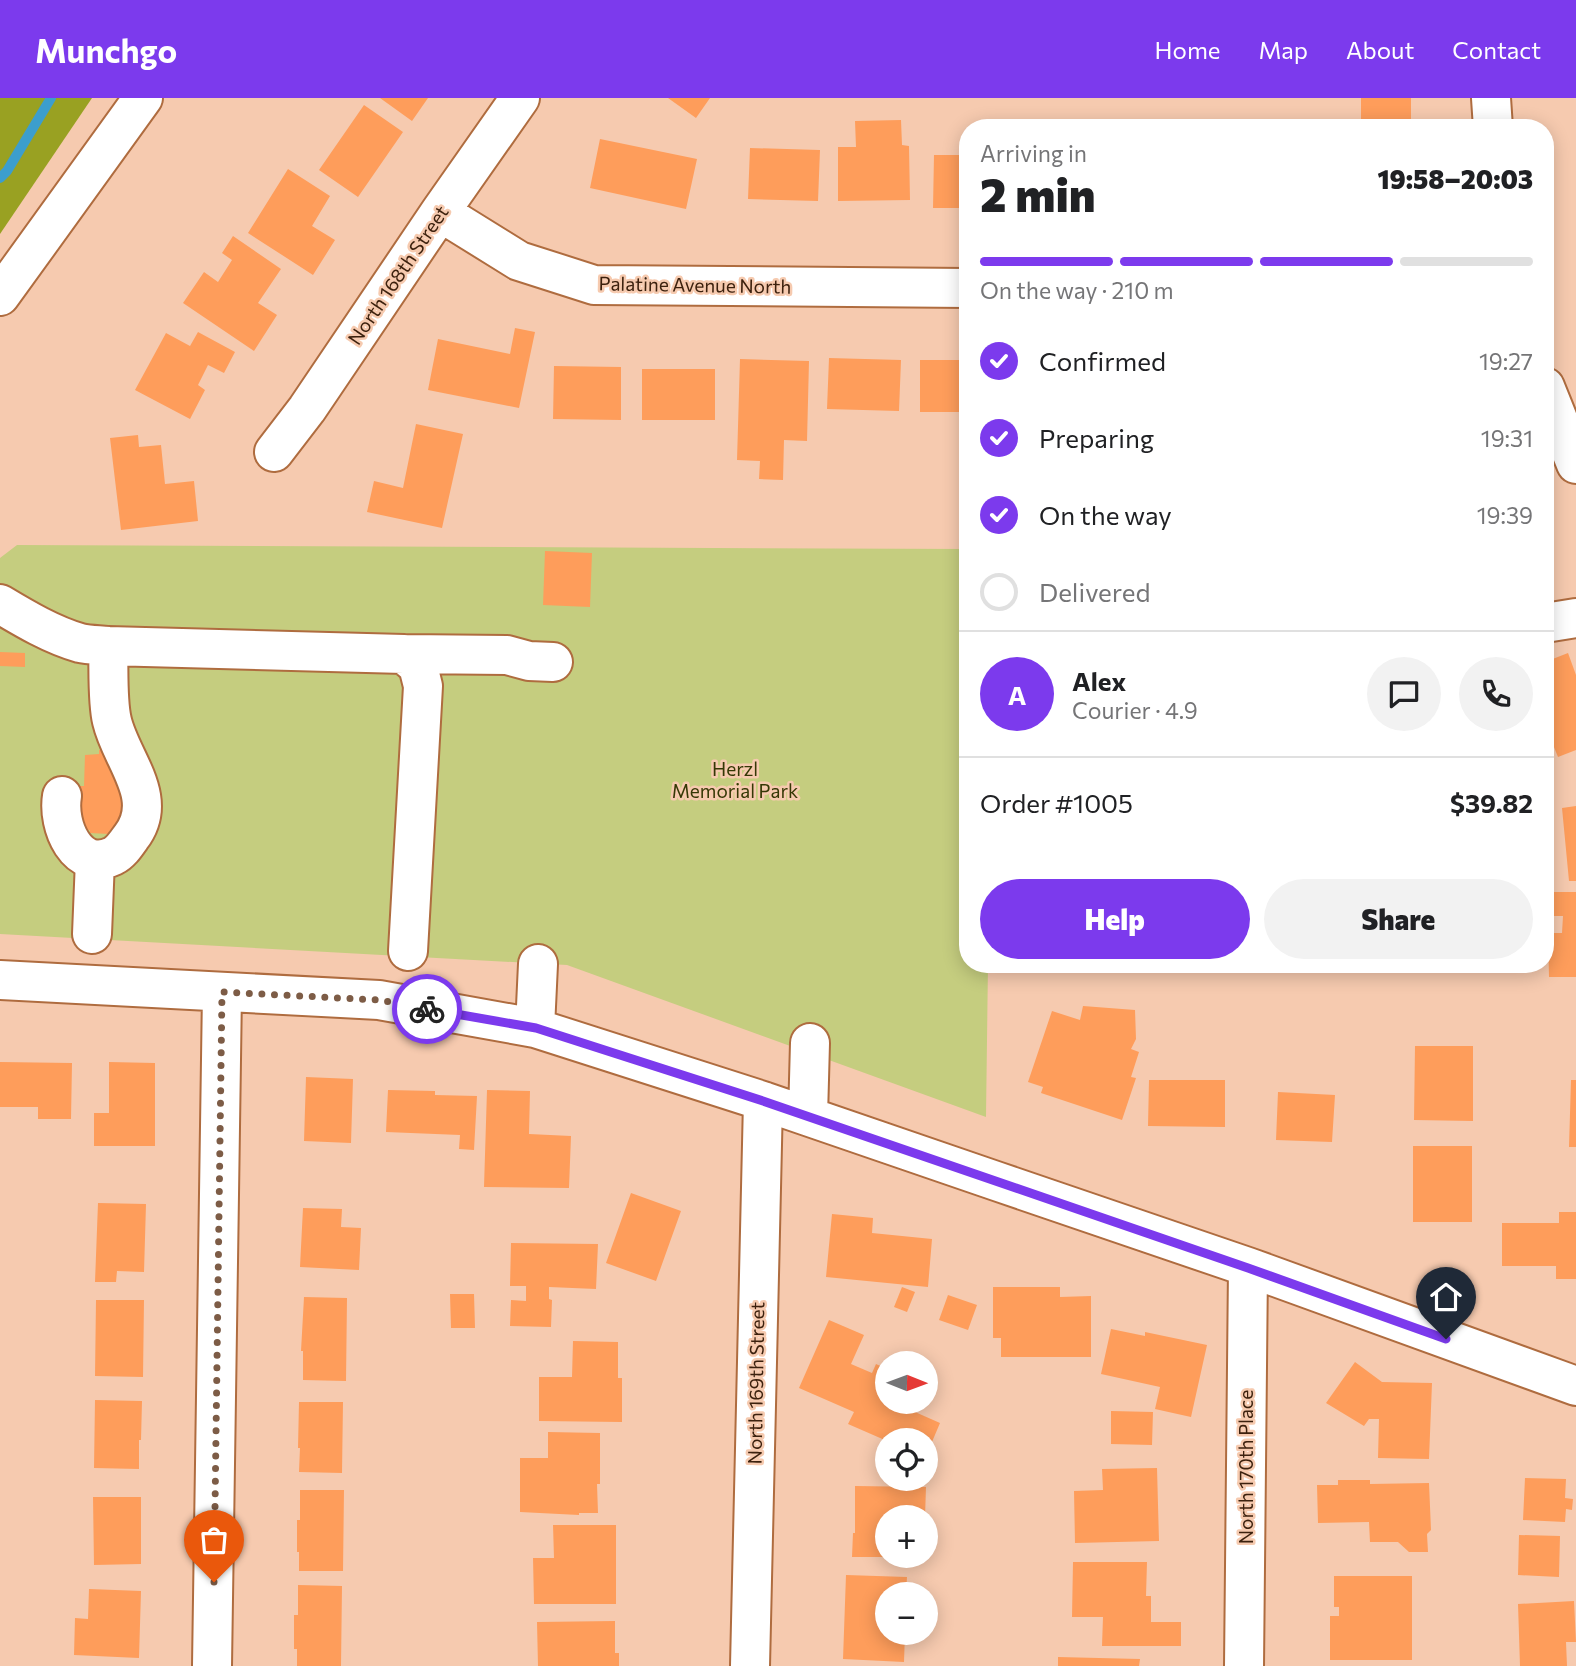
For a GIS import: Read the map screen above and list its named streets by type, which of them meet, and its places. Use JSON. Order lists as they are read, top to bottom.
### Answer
{
  "streets": {
    "street": [
      "North 168th Street",
      "Palatine Avenue North",
      "North 169th Street",
      "North 170th Place"
    ]
  },
  "crossings": [
    ["North 168th Street", "Palatine Avenue North"]
  ],
  "parks": ["Herzl Memorial Park"],
  "north": "right",
  "page": {
    "header": "Munchgo",
    "nav": [
      "Home",
      "Map",
      "About",
      "Contact"
    ],
    "heading": ["2 min", "Arriving in", "19:58–20:03"],
    "panel": [
      "Alex",
      "Courier · 4.9",
      "Order #1005",
      "$39.82"
    ],
    "bar": "On the way · 210 m",
    "list": [
      ["Confirmed", "19:27"],
      ["Preparing", "19:31"],
      ["On the way", "19:39"],
      "Delivered"
    ],
    "round": "A",
    "buttons": ["Help", "Share"],
    "map_buttons": ["+", "−"]
  }
}
